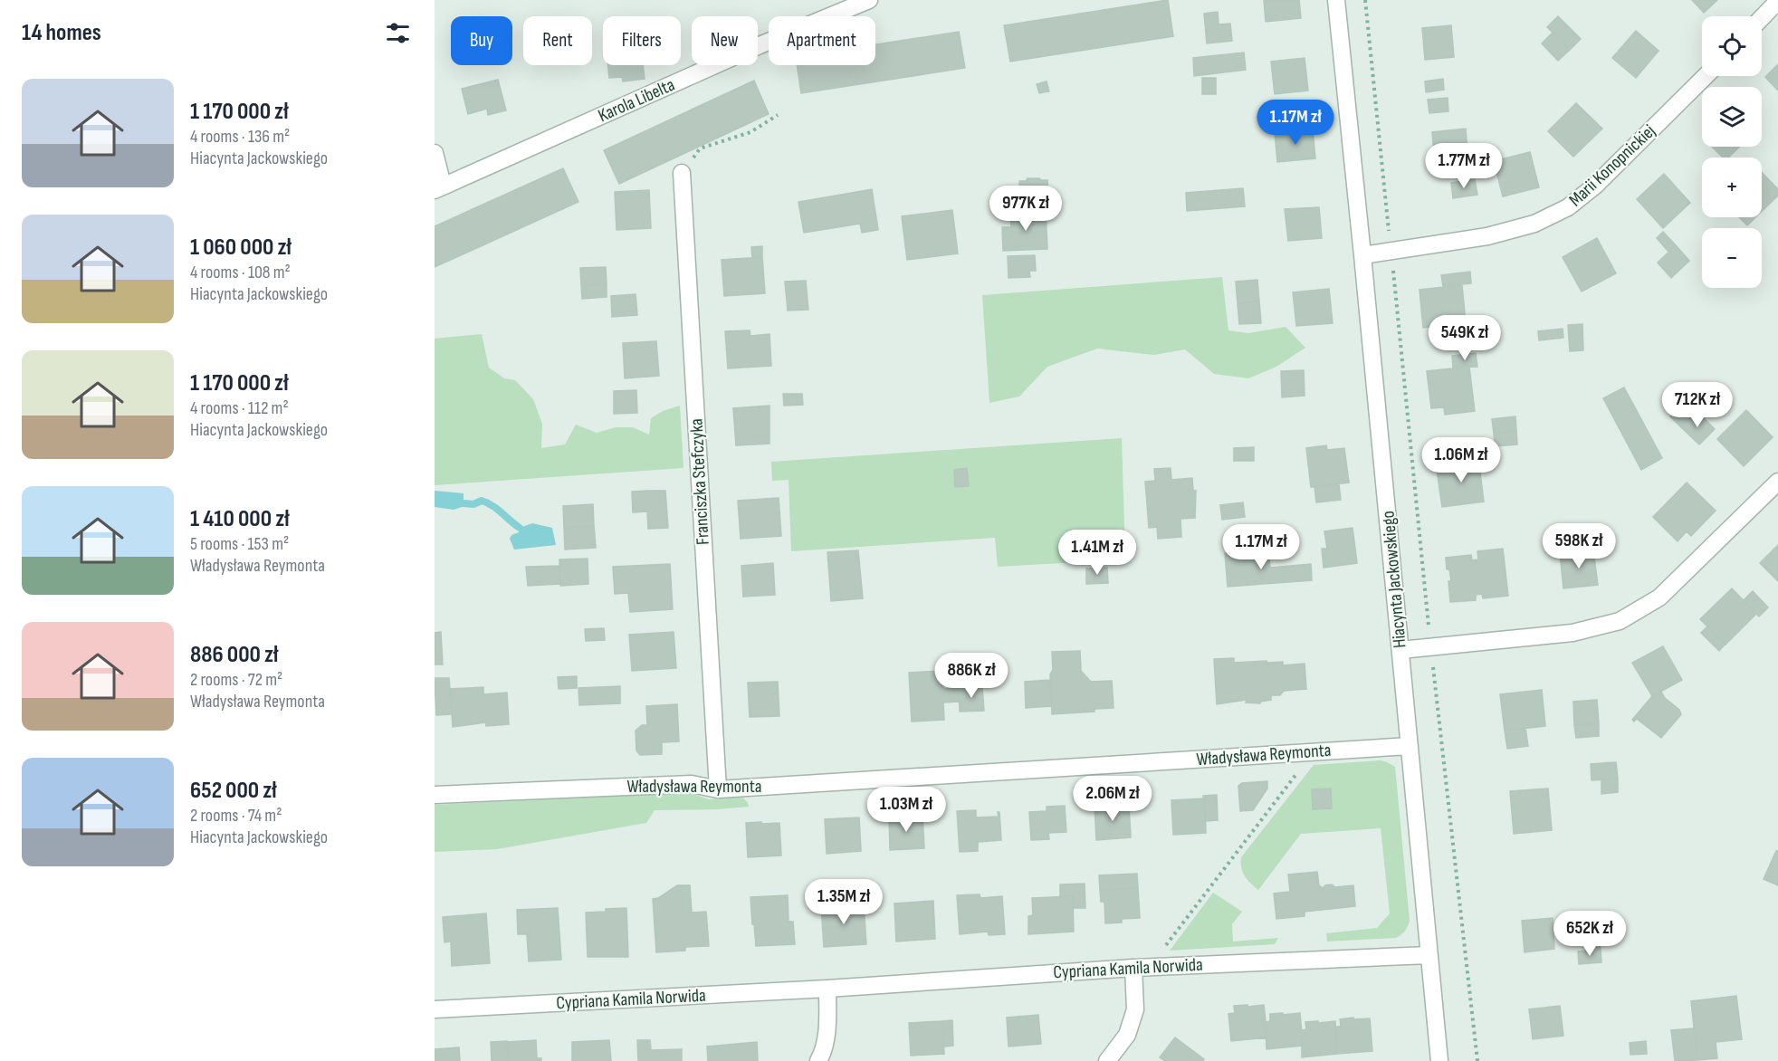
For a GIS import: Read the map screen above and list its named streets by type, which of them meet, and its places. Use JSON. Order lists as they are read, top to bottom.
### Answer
{
  "streets": {
    "street": [
      "Karola Libelta",
      "Marii Konopnickiej",
      "Franciszka Stefczyka",
      "Hiacynta Jackowskiego",
      "Władysława Reymonta",
      "Cypriana Kamila Norwida"
    ]
  },
  "crossings": [
    ["Marii Konopnickiej", "Hiacynta Jackowskiego"],
    ["Franciszka Stefczyka", "Władysława Reymonta"],
    ["Hiacynta Jackowskiego", "Władysława Reymonta"],
    ["Hiacynta Jackowskiego", "Cypriana Kamila Norwida"]
  ],
  "page": {
    "heading": "14 homes",
    "map_buttons": ["+", "−"],
    "chip": [
      "Buy",
      "Rent",
      "Filters",
      "New",
      "Apartment"
    ],
    "list": [
      {
        "name": "1 170 000 zł",
        "note": "4 rooms · 136 m² · Hiacynta Jackowskiego"
      },
      {
        "name": "1 060 000 zł",
        "note": "4 rooms · 108 m² · Hiacynta Jackowskiego"
      },
      {
        "name": "1 170 000 zł",
        "note": "4 rooms · 112 m² · Hiacynta Jackowskiego"
      },
      {
        "name": "1 410 000 zł",
        "note": "5 rooms · 153 m² · Władysława Reymonta"
      },
      {
        "name": "886 000 zł",
        "note": "2 rooms · 72 m² · Władysława Reymonta"
      },
      {
        "name": "652 000 zł",
        "note": "2 rooms · 74 m² · Hiacynta Jackowskiego"
      }
    ],
    "price": [
      "1.17M zł",
      "1.77M zł",
      "977K zł",
      "549K zł",
      "712K zł",
      "1.06M zł",
      "598K zł",
      "1.17M zł",
      "1.41M zł",
      "886K zł",
      "2.06M zł",
      "1.03M zł",
      "1.35M zł",
      "652K zł"
    ]
  }
}
